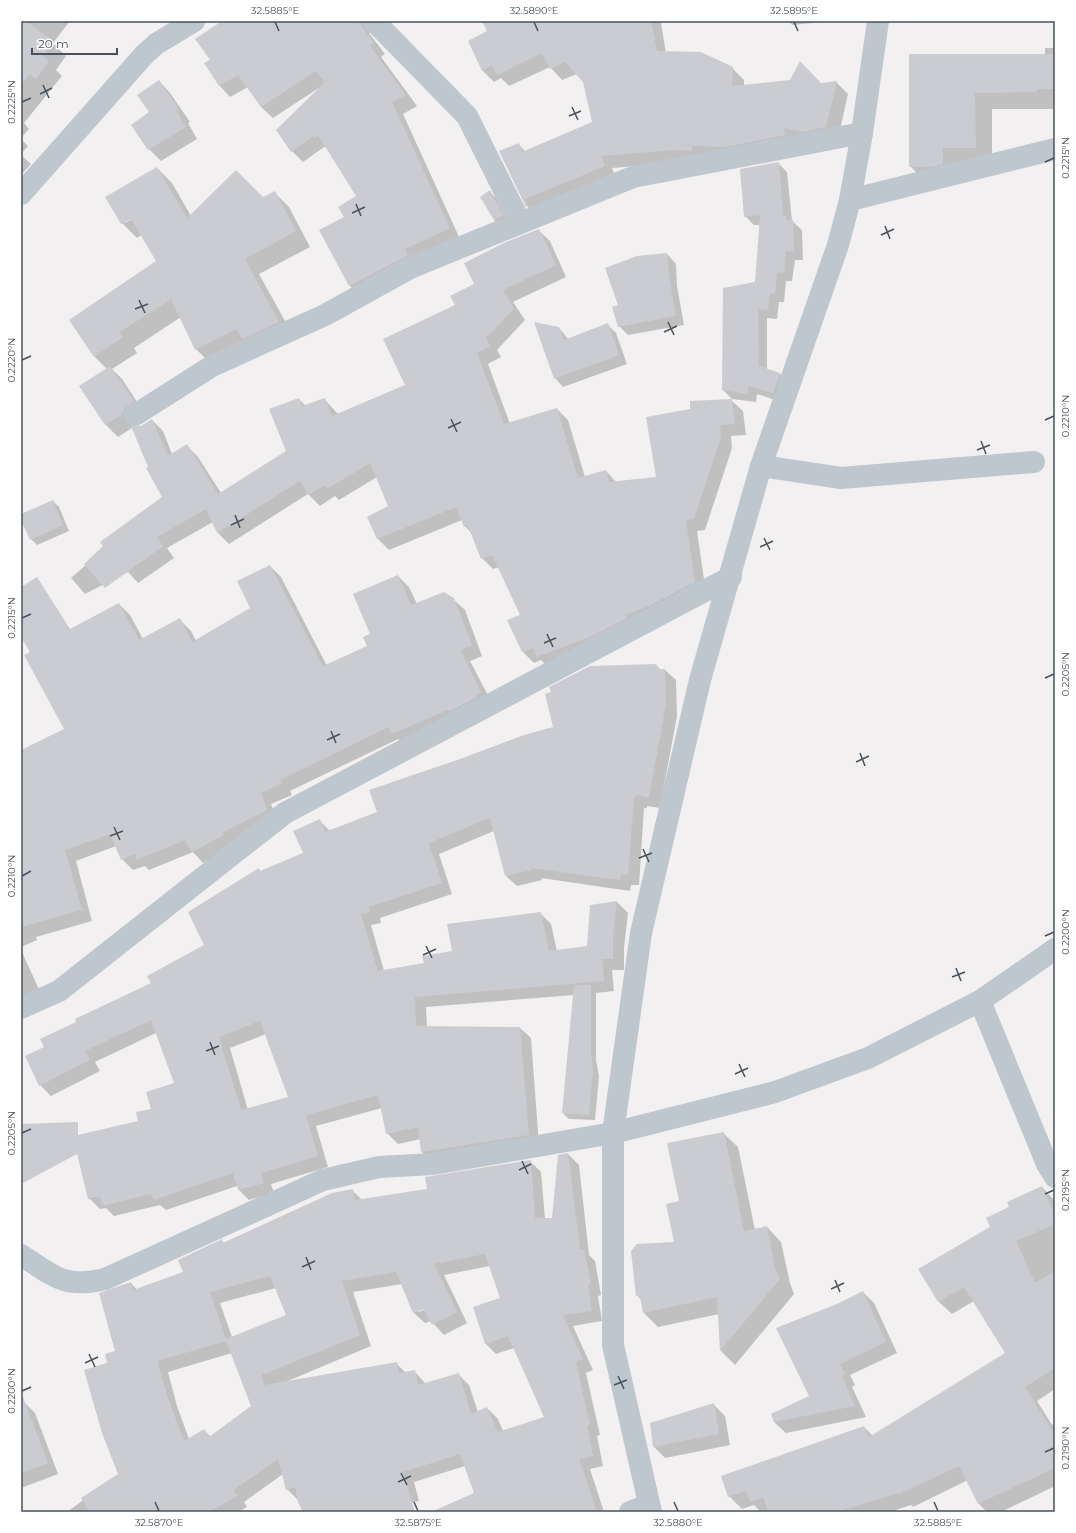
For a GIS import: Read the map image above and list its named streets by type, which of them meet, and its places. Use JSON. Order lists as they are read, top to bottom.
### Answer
{
  "scale_bar": "20 m",
  "coordinates": [
    "32.5885°E",
    "32.5890°E",
    "32.5895°E",
    "0.2225°N",
    "0.2215°N",
    "0.2220°N",
    "0.2210°N",
    "0.2205°N",
    "0.2200°N",
    "0.2195°N",
    "0.2190°N",
    "32.5870°E",
    "32.5875°E",
    "32.5880°E"
  ]
}
